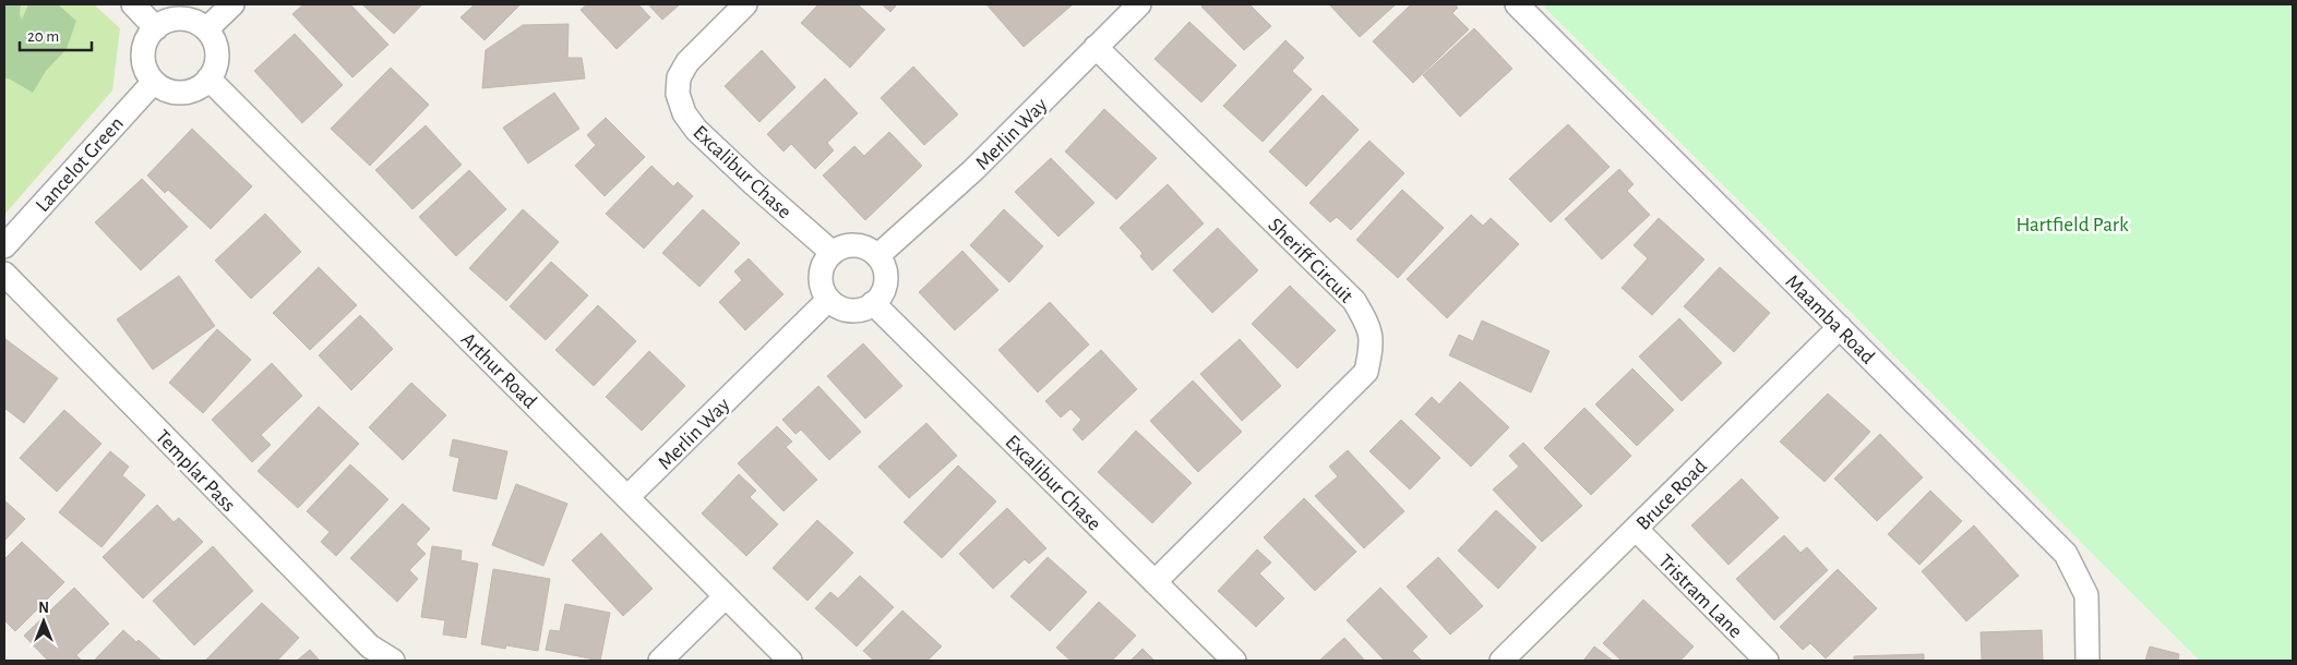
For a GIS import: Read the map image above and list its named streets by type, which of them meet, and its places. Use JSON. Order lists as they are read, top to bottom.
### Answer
{
  "streets": {
    "street": [
      "Merlin Way",
      "Lancelot Green",
      "Excalibur Chase",
      "Sheriff Circuit",
      "Maamba Road",
      "Arthur Road",
      "Templar Pass",
      "Bruce Road",
      "Tristram Lane"
    ]
  },
  "crossings": [
    ["Merlin Way", "Excalibur Chase"],
    ["Merlin Way", "Sheriff Circuit"],
    ["Merlin Way", "Arthur Road"],
    ["Lancelot Green", "Arthur Road"],
    ["Excalibur Chase", "Sheriff Circuit"],
    ["Maamba Road", "Bruce Road"],
    ["Bruce Road", "Tristram Lane"]
  ],
  "parks": ["Hartfield Park"],
  "scale_bar": "20 m",
  "north": "top"
}
